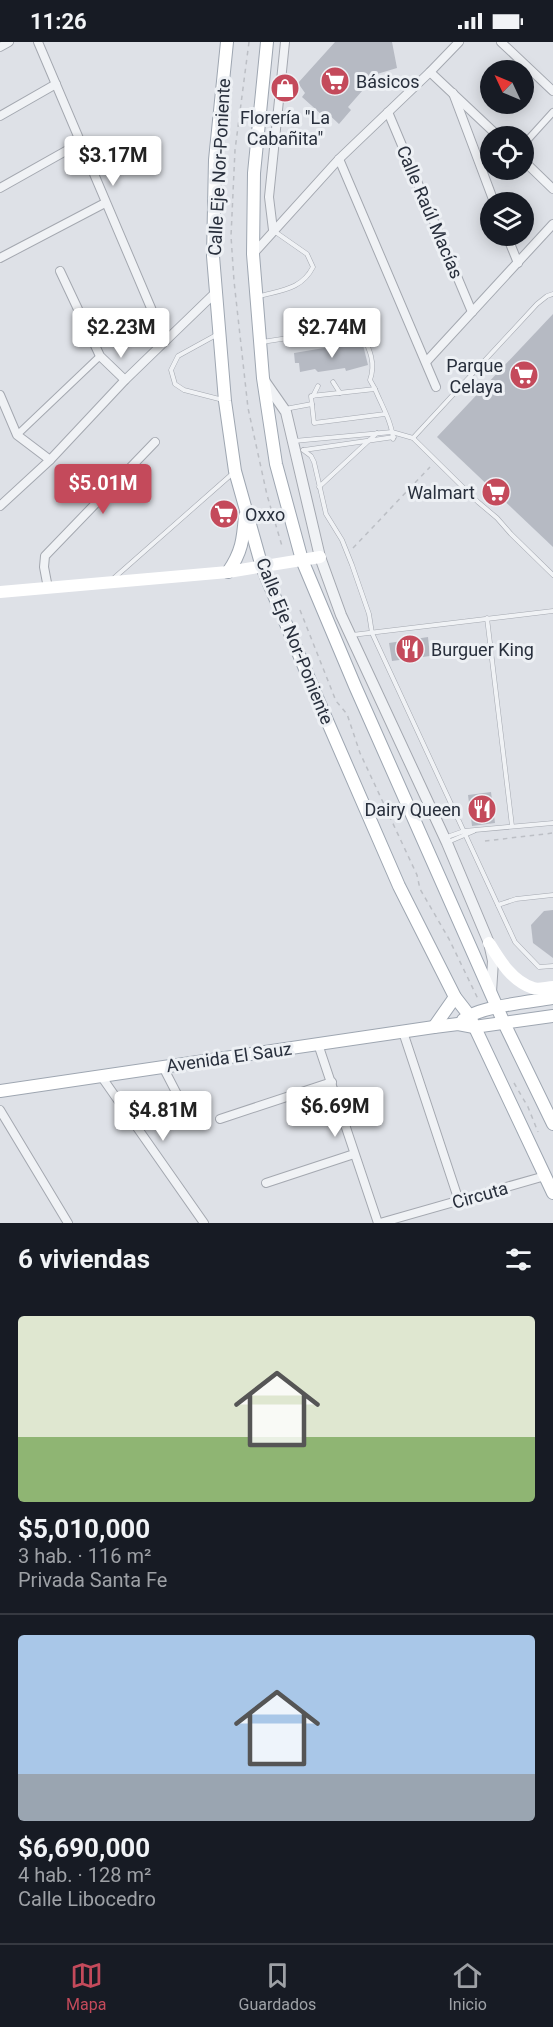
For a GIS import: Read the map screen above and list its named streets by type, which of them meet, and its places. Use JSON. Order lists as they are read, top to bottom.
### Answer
{
  "streets": {
    "main road": ["Calle Eje Nor-Poniente", "Avenida El Sauz"],
    "street": ["Calle Raúl Macías", "Circuta"]
  },
  "crossings": [
    ["Calle Eje Nor-Poniente", "Avenida El Sauz"],
    ["Calle Eje Nor-Poniente", "Circuta"]
  ],
  "places": {
    "supermarket": [
      "Básicos",
      "Parque Celaya",
      "Walmart",
      "Oxxo"
    ],
    "shop": ["Florería \"La Cabañita\""],
    "restaurant": ["Burguer King", "Dairy Queen"]
  },
  "north": "top left",
  "page": {
    "status": "11:26",
    "price": [
      "$3.17M",
      "$2.23M",
      "$2.74M",
      "$5.01M",
      "$6.69M",
      "$4.81M"
    ],
    "heading": "6 viviendas",
    "list": [
      {
        "name": "$5,010,000",
        "note": "3 hab. · 116 m² · Privada Santa Fe"
      },
      {
        "name": "$6,690,000",
        "note": "4 hab. · 128 m² · Calle Libocedro"
      }
    ],
    "tabs": ["Mapa", "Guardados", "Inicio"]
  }
}
